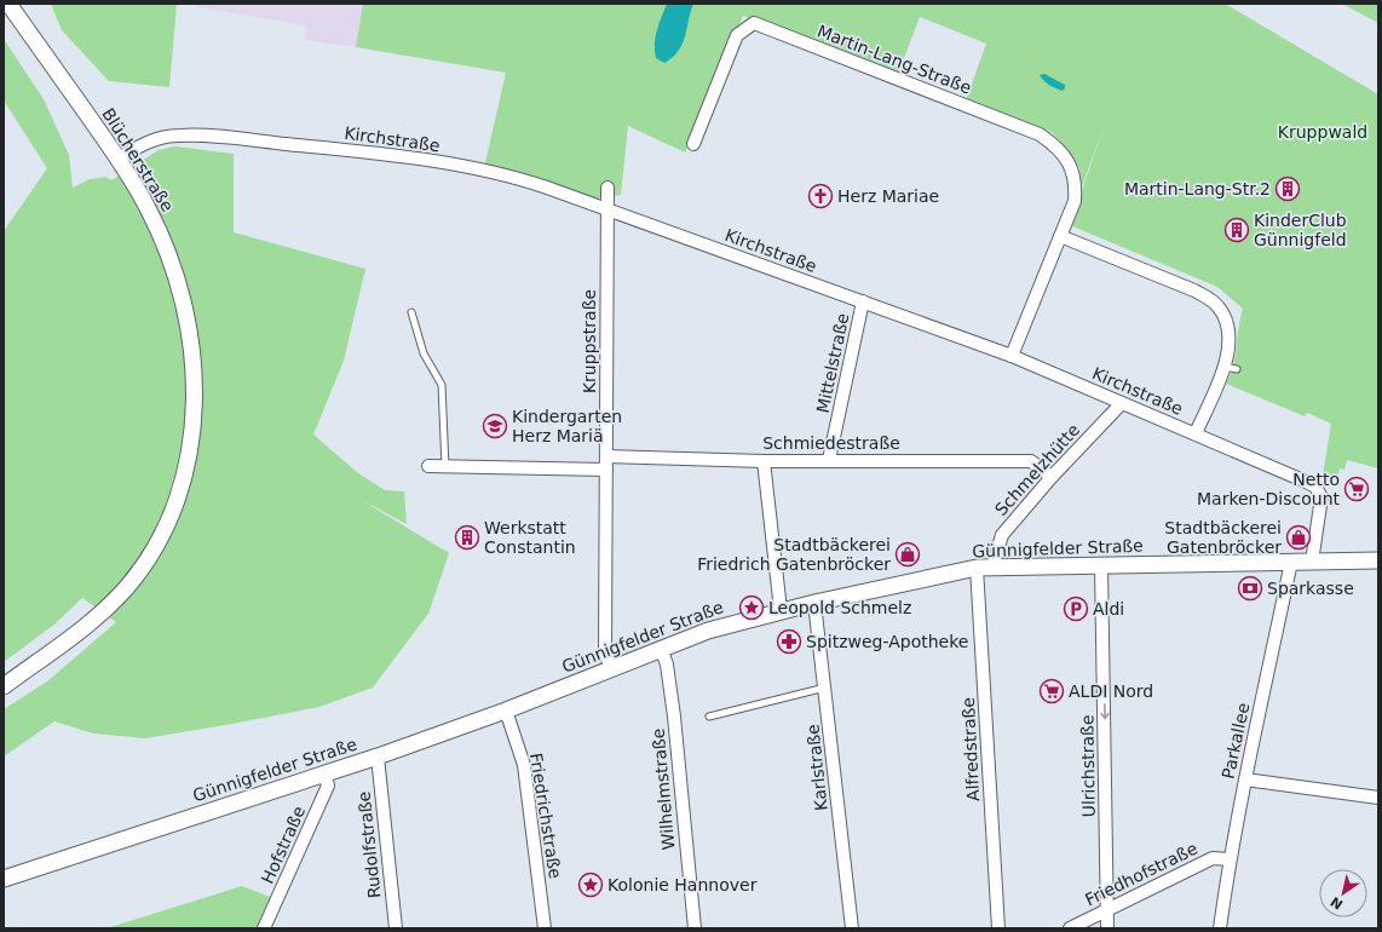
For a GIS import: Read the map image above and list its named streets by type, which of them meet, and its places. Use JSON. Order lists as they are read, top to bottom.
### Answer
{
  "streets": {
    "street": [
      "Martin-Lang-Straße",
      "Kirchstraße",
      "Blücherstraße",
      "Kruppstraße",
      "Mittelstraße",
      "Schmiedestraße",
      "Schmelzhütte",
      "Günnigfelder Straße",
      "Parkallee",
      "Alfredstraße",
      "Ulrichstraße",
      "Karlstraße",
      "Wilhelmstraße",
      "Friedrichstraße",
      "Hofstraße",
      "Rudolfstraße",
      "Friedhofstraße"
    ]
  },
  "crossings": [
    ["Martin-Lang-Straße", "Kirchstraße"],
    ["Kirchstraße", "Blücherstraße"],
    ["Kirchstraße", "Kruppstraße"],
    ["Kirchstraße", "Mittelstraße"],
    ["Kirchstraße", "Schmelzhütte"],
    ["Kirchstraße", "Günnigfelder Straße"],
    ["Kruppstraße", "Schmiedestraße"],
    ["Kruppstraße", "Günnigfelder Straße"],
    ["Mittelstraße", "Schmiedestraße"],
    ["Schmiedestraße", "Schmelzhütte"],
    ["Schmelzhütte", "Günnigfelder Straße"],
    ["Schmelzhütte", "Alfredstraße"],
    ["Günnigfelder Straße", "Parkallee"],
    ["Günnigfelder Straße", "Alfredstraße"],
    ["Günnigfelder Straße", "Ulrichstraße"],
    ["Günnigfelder Straße", "Karlstraße"],
    ["Günnigfelder Straße", "Wilhelmstraße"],
    ["Günnigfelder Straße", "Friedrichstraße"],
    ["Günnigfelder Straße", "Hofstraße"],
    ["Günnigfelder Straße", "Rudolfstraße"],
    ["Parkallee", "Friedhofstraße"],
    ["Ulrichstraße", "Friedhofstraße"]
  ],
  "one_way": ["Ulrichstraße"],
  "parks": ["Kruppwald"],
  "places": {
    "building": ["Martin-Lang-Str.2", "KinderClub Günnigfeld", "Werkstatt Constantin"],
    "church": ["Herz Mariae"],
    "school or university": ["Kindergarten Herz Mariä"],
    "supermarket": ["Netto Marken-Discount", "ALDI Nord"],
    "shop": ["Stadtbäckerei Gatenbröcker", "Stadtbäckerei Friedrich Gatenbröcker"],
    "bank": ["Sparkasse"],
    "place": ["Leopold Schmelz", "Kolonie Hannover"],
    "parking": ["Aldi"],
    "pharmacy": ["Spitzweg-Apotheke"]
  },
  "north": "bottom left"
}
